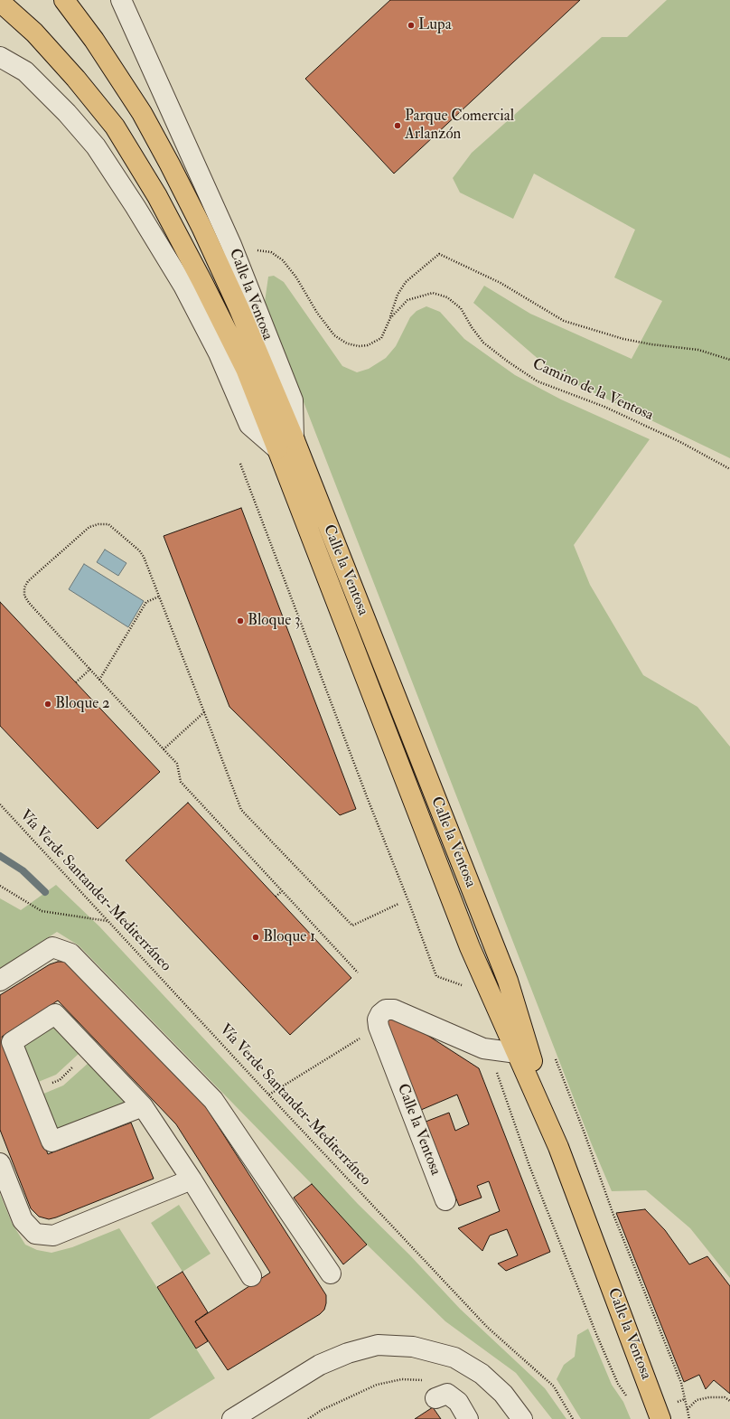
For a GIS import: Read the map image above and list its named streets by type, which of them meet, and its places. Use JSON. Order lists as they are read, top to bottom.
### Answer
{
  "streets": {
    "main road": ["Calle la Ventosa"],
    "path": ["Camino de la Ventosa", "Vía Verde Santander-Mediterráneo"]
  },
  "crossings": [
    ["Calle la Ventosa", "Camino de la Ventosa"]
  ],
  "places": [
    "Lupa",
    "Parque Comercial Arlanzón",
    "Bloque 3",
    "Bloque 2",
    "Bloque 1"
  ]
}
